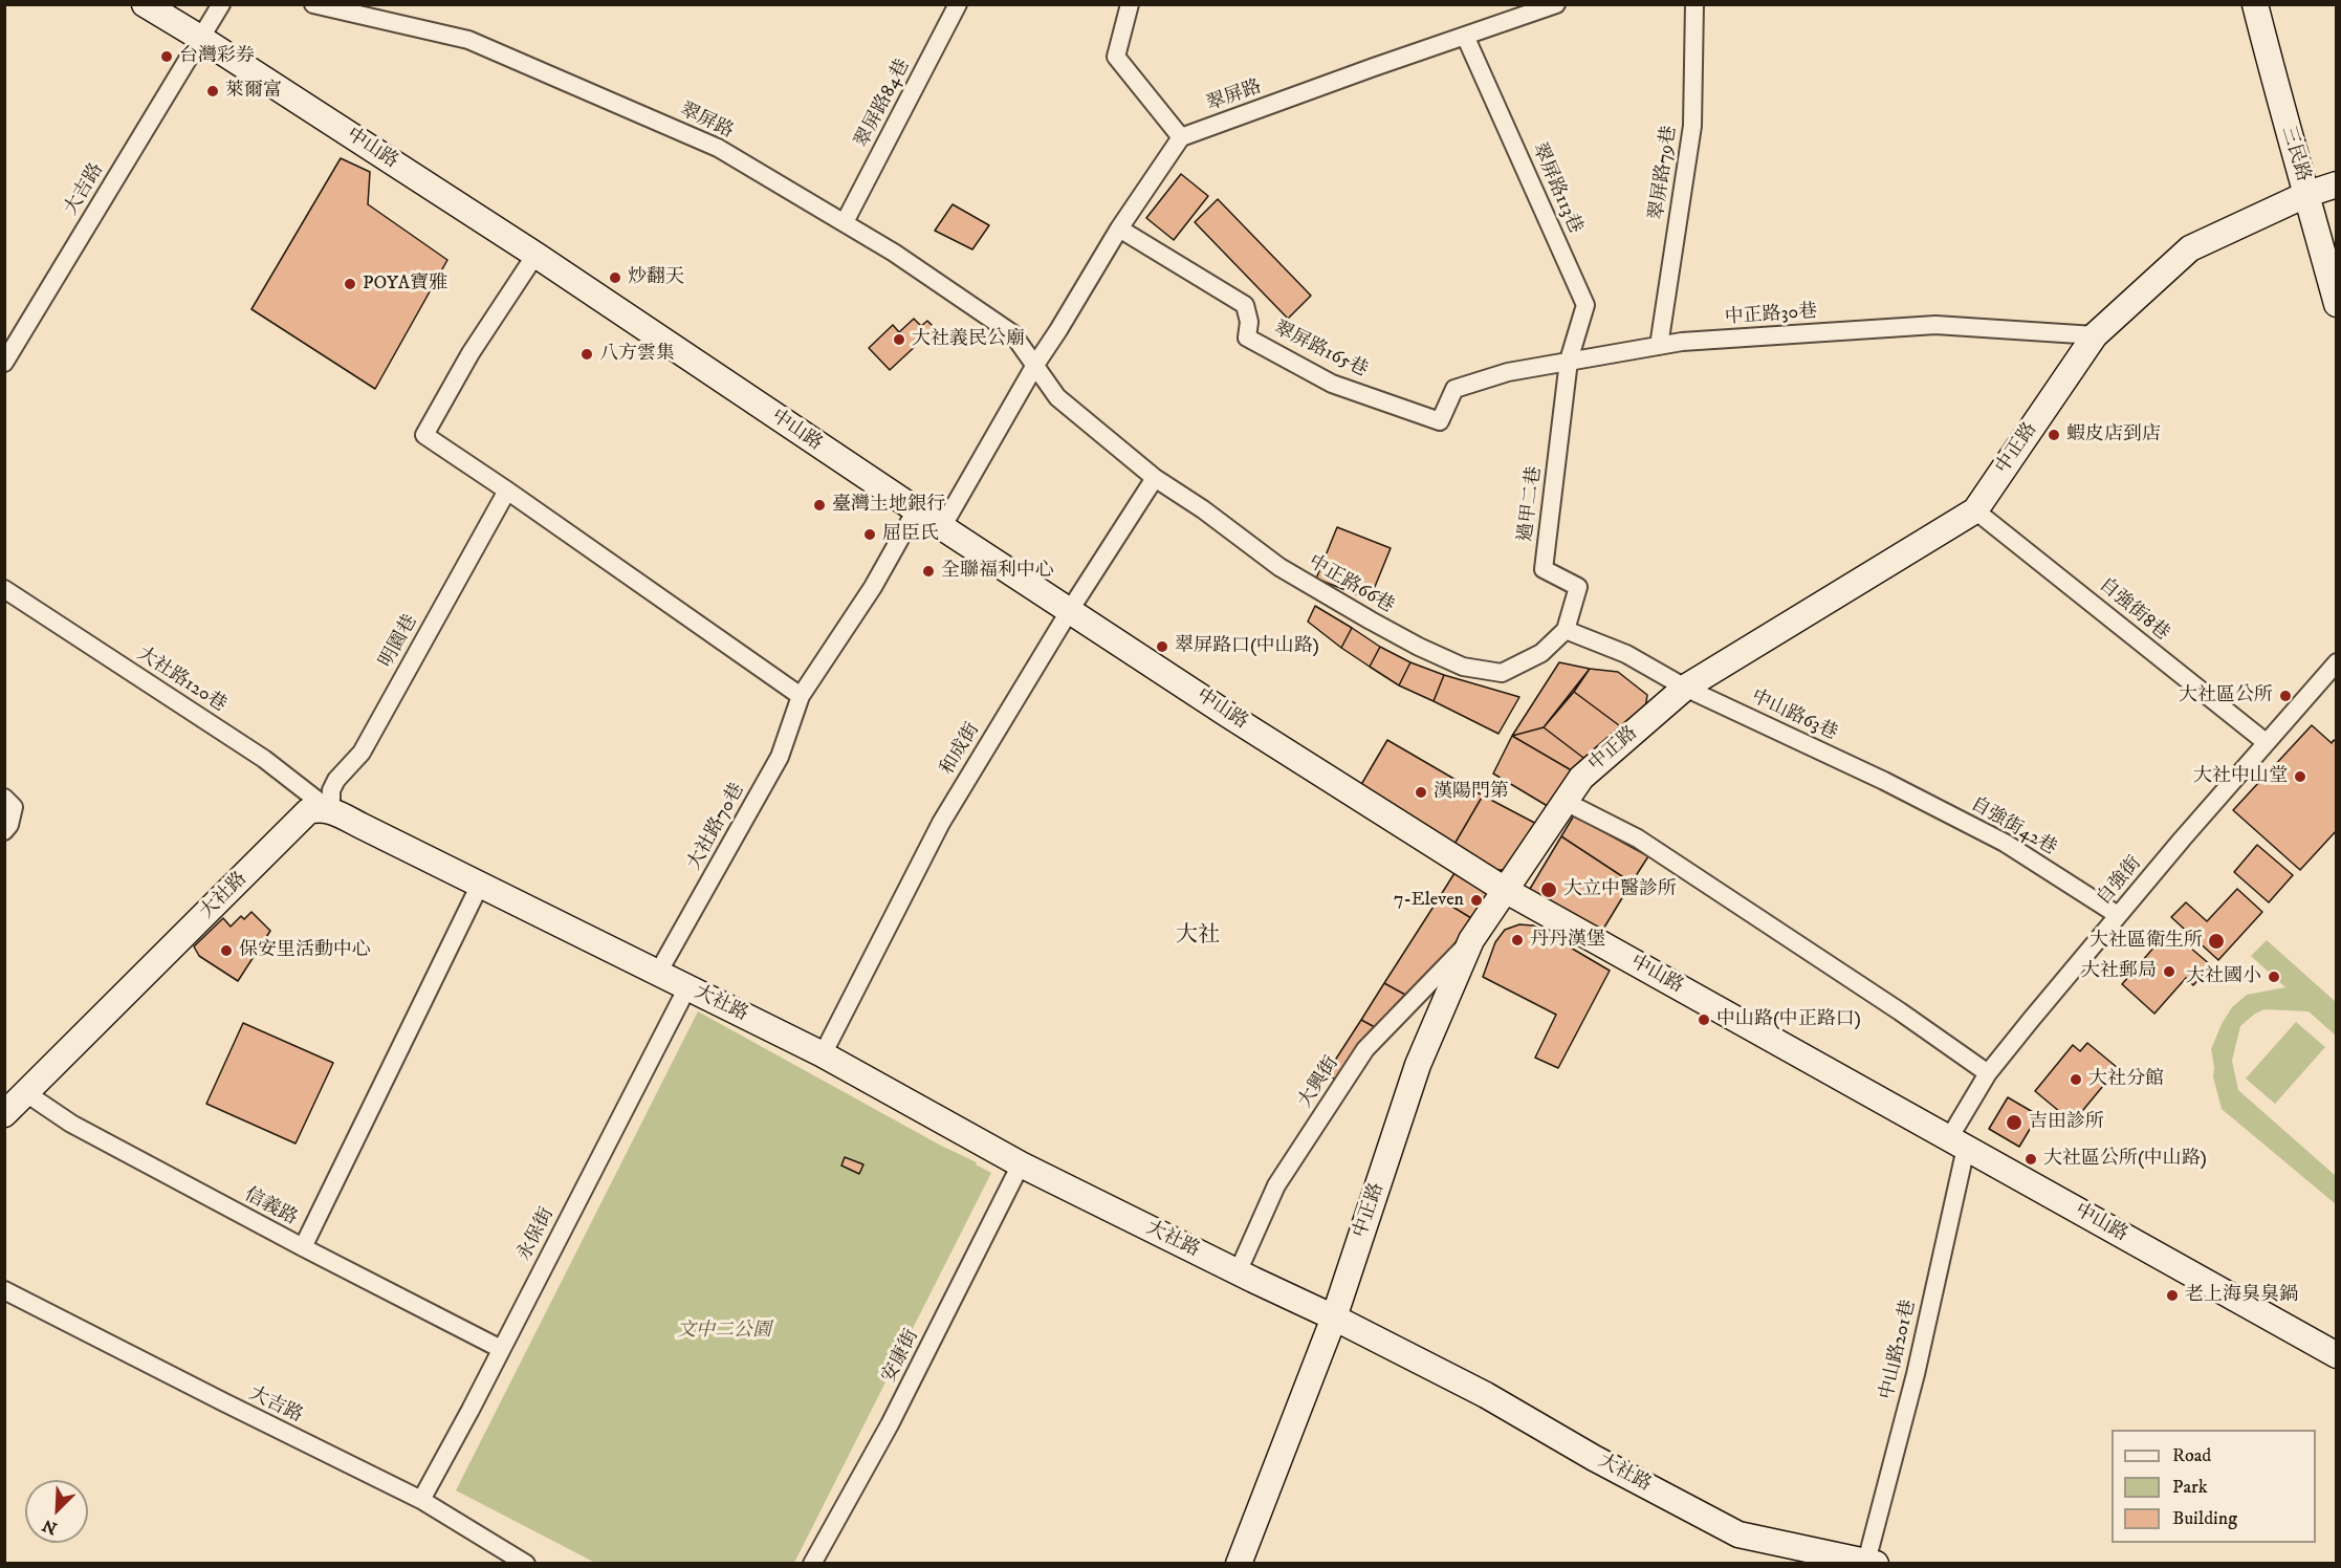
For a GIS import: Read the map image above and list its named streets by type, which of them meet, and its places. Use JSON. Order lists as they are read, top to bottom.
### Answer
{
  "streets": {
    "main road": [
      "中山路",
      "三民路",
      "中正路",
      "大社路"
    ],
    "street": [
      "翠屏路",
      "翠屏路84巷",
      "翠屏路79巷",
      "翠屏路113巷",
      "大吉路",
      "中正路30巷",
      "翠屏路165巷",
      "過甲二巷",
      "中正路66巷",
      "自強街8巷",
      "明園巷",
      "大社路120巷",
      "中山路63巷",
      "和成街",
      "大社路70巷",
      "自強街42巷",
      "自強街",
      "大興街",
      "信義路",
      "永保街",
      "中山路201巷",
      "安康街"
    ]
  },
  "crossings": [
    ["翠屏路", "翠屏路84巷"],
    ["翠屏路", "翠屏路113巷"],
    ["翠屏路", "中正路66巷"],
    ["中山路", "大吉路"],
    ["中山路", "中正路"],
    ["中山路", "和成街"],
    ["中山路", "大社路70巷"],
    ["中山路", "自強街"],
    ["中山路", "中山路201巷"],
    ["三民路", "中正路"],
    ["翠屏路79巷", "中正路30巷"],
    ["翠屏路113巷", "中正路30巷"],
    ["翠屏路113巷", "過甲二巷"],
    ["大吉路", "永保街"],
    ["中正路30巷", "翠屏路165巷"],
    ["中正路30巷", "中正路"],
    ["中正路30巷", "過甲二巷"],
    ["中正路", "自強街8巷"],
    ["中正路", "中山路63巷"],
    ["中正路", "大社路"],
    ["中正路", "大興街"],
    ["過甲二巷", "中正路66巷"],
    ["中正路66巷", "和成街"],
    ["自強街8巷", "自強街"],
    ["明園巷", "大社路120巷"],
    ["明園巷", "大社路"],
    ["大社路120巷", "大社路"],
    ["中山路63巷", "自強街42巷"],
    ["和成街", "大社路"],
    ["大社路70巷", "大社路"],
    ["自強街42巷", "自強街"],
    ["自強街", "中山路201巷"],
    ["大社路", "大興街"],
    ["大社路", "信義路"],
    ["大社路", "永保街"],
    ["大社路", "中山路201巷"],
    ["大社路", "安康街"],
    ["信義路", "永保街"]
  ],
  "districts": ["大社"],
  "parks": ["文中二公園"],
  "places": [
    "台灣彩券",
    "萊爾富",
    "炒翻天",
    "POYA寶雅",
    "大社義民公廟",
    "八方雲集",
    "蝦皮店到店",
    "臺灣土地銀行",
    "屈臣氏",
    "全聯福利中心",
    "翠屏路口(中山路)",
    "大社區公所",
    "大社中山堂",
    "漢陽門第",
    "大立中醫診所",
    "7-Eleven",
    "丹丹漢堡",
    "大社區衛生所",
    "保安里活動中心",
    "大社郵局",
    "大社國小",
    "中山路(中正路口)",
    "大社分館",
    "吉田診所",
    "大社區公所(中山路)",
    "老上海臭臭鍋"
  ],
  "legend": ["Road", "Park", "Building"],
  "north": "bottom left"
}
